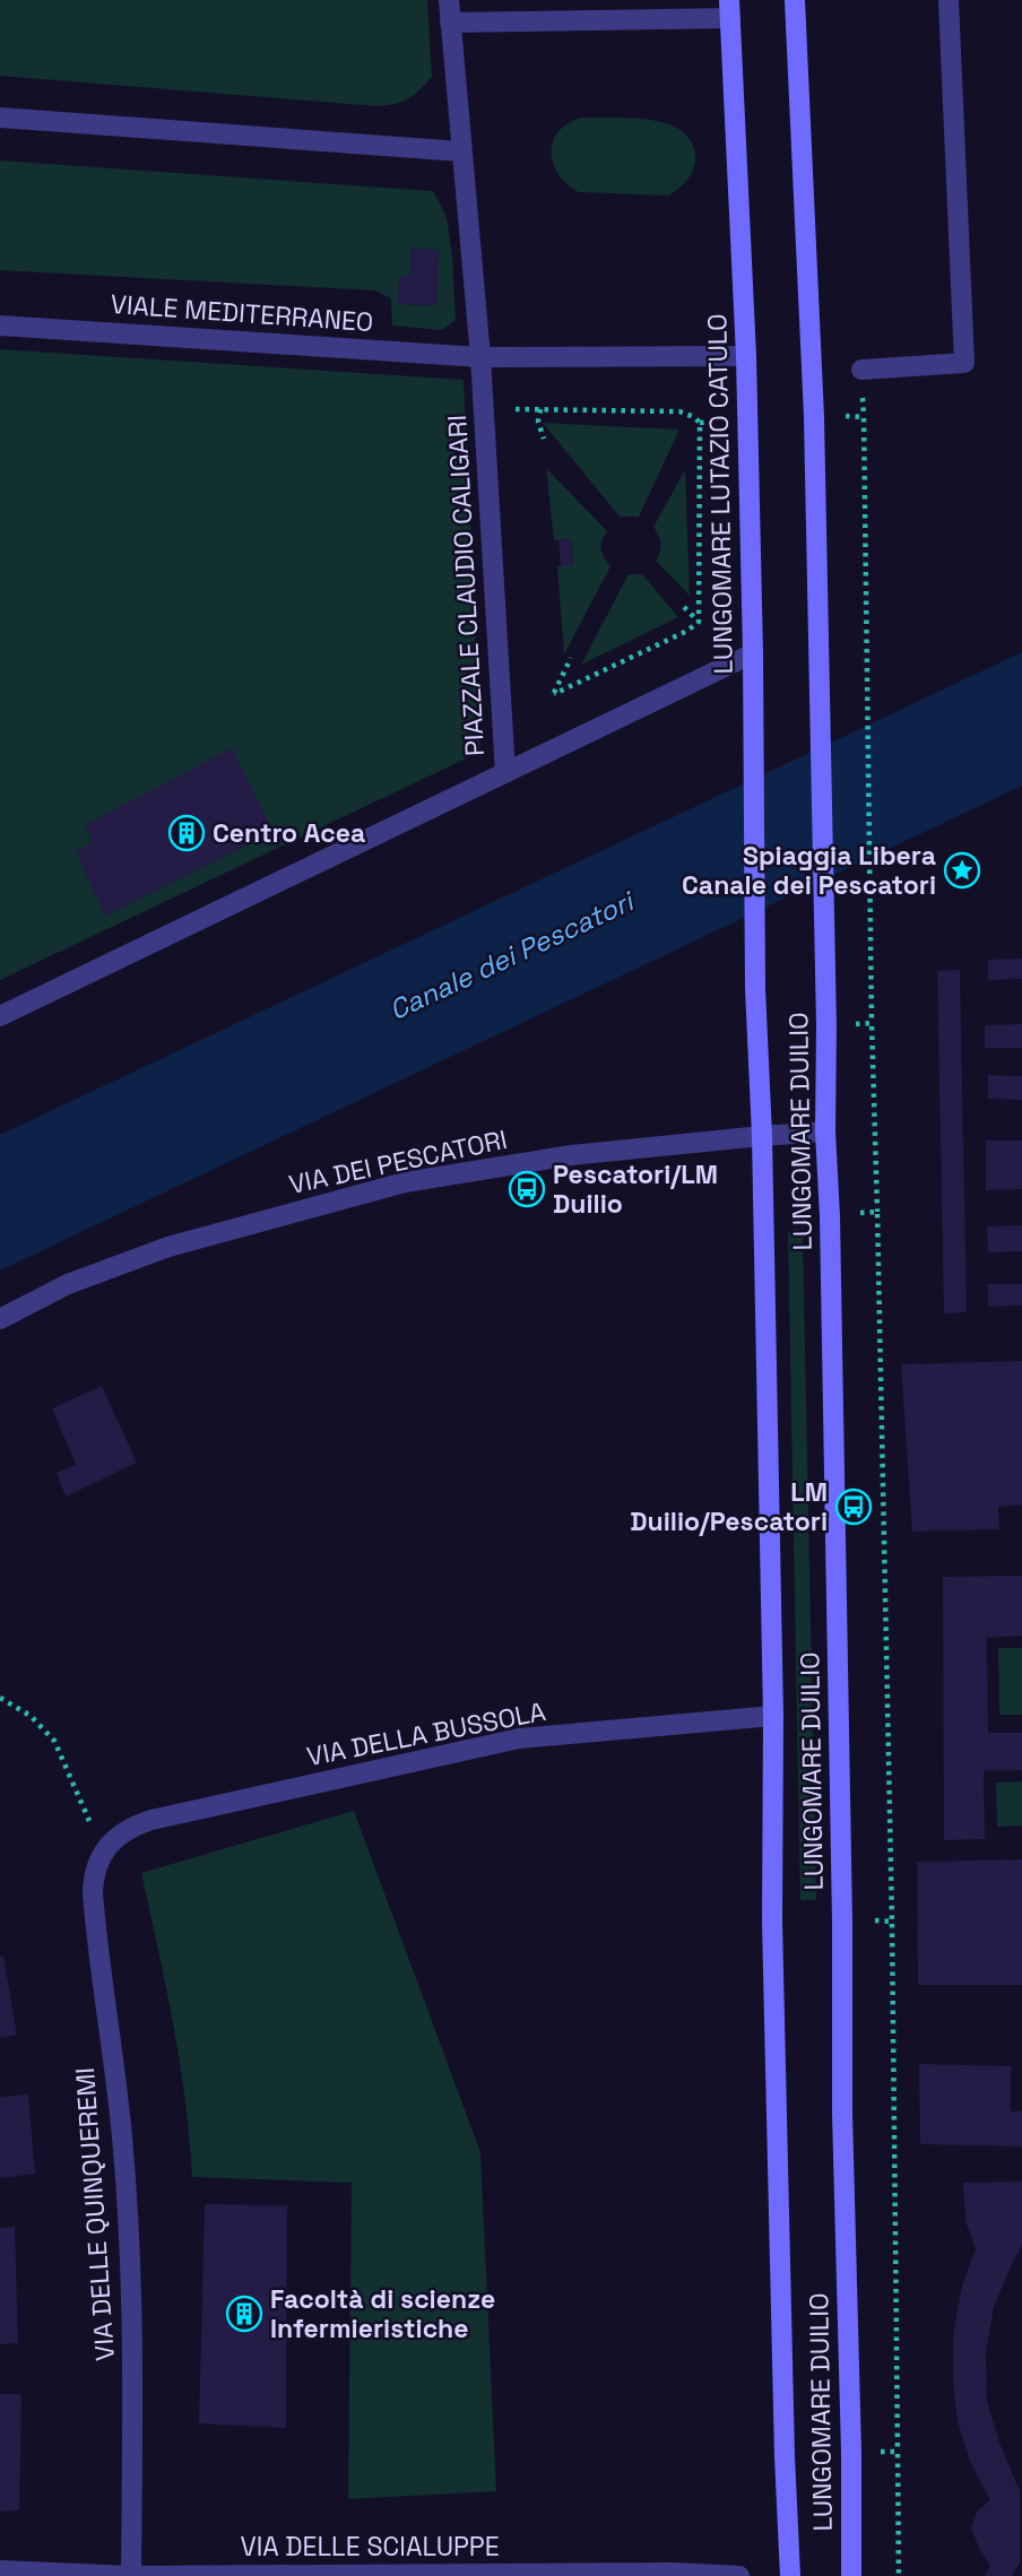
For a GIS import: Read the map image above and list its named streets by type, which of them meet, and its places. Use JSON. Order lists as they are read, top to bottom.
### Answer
{
  "streets": {
    "main road": ["LUNGOMARE LUTAZIO CATULO", "LUNGOMARE DUILIO"],
    "street": [
      "VIALE MEDITERRANEO",
      "PIAZZALE CLAUDIO CALIGARI",
      "VIA DEI PESCATORI",
      "VIA DELLA BUSSOLA",
      "VIA DELLE QUINQUEREMI",
      "VIA DELLE SCIALUPPE"
    ]
  },
  "crossings": [
    ["VIALE MEDITERRANEO", "PIAZZALE CLAUDIO CALIGARI"],
    ["LUNGOMARE LUTAZIO CATULO", "PIAZZALE CLAUDIO CALIGARI"],
    ["LUNGOMARE LUTAZIO CATULO", "LUNGOMARE DUILIO"],
    ["LUNGOMARE DUILIO", "VIA DEI PESCATORI"],
    ["LUNGOMARE DUILIO", "VIA DELLA BUSSOLA"],
    ["VIA DELLA BUSSOLA", "VIA DELLE QUINQUEREMI"],
    ["VIA DELLE QUINQUEREMI", "VIA DELLE SCIALUPPE"]
  ],
  "water": ["Canale dei Pescatori"],
  "places": {
    "building": ["Centro Acea", "Facoltà di scienze Infermieristiche"],
    "place": ["Spiaggia Libera Canale dei Pescatori"],
    "bus stop": ["Pescatori/LM Duilio", "LM Duilio/Pescatori"]
  }
}
